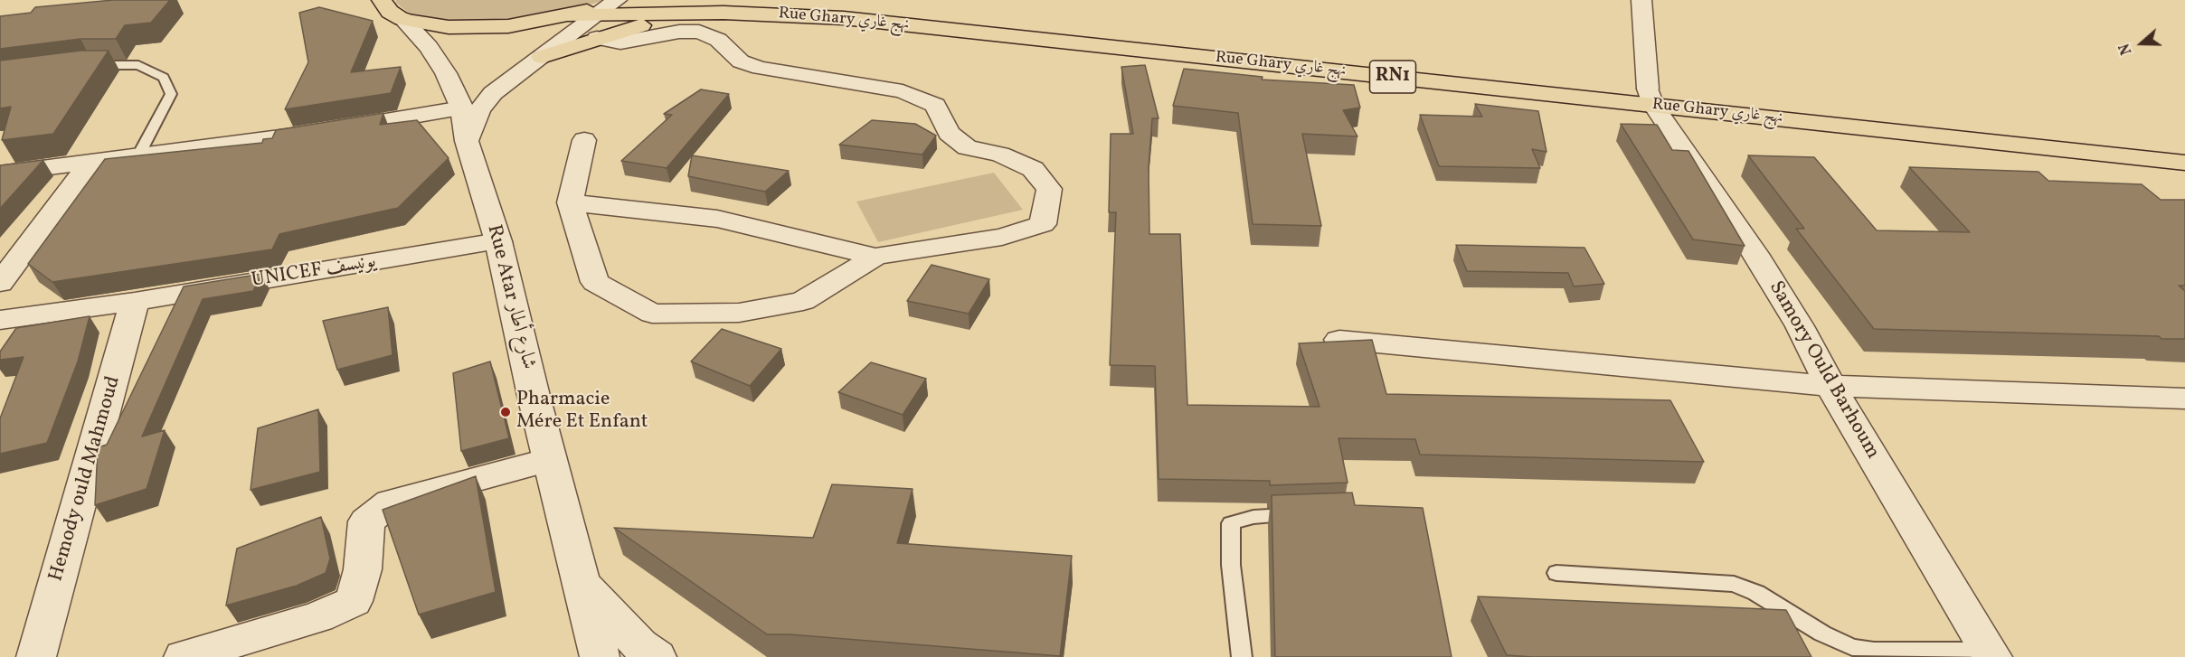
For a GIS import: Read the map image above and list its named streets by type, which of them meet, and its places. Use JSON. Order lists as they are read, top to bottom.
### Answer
{
  "streets": {
    "highway": ["Rue Ghary نهج غاري", "RN1"],
    "street": [
      "UNICEF يونيسف",
      "Rue Atar شارع أطار",
      "Samory Ould Barhoum",
      "Hemody ould Mahmoud"
    ]
  },
  "crossings": [
    ["Rue Ghary نهج غاري", "Rue Atar شارع أطار"],
    ["Rue Ghary نهج غاري", "Samory Ould Barhoum"],
    ["UNICEF يونيسف", "Rue Atar شارع أطار"],
    ["UNICEF يونيسف", "Hemody ould Mahmoud"]
  ],
  "places": ["Pharmacie Mére Et Enfant"],
  "north": "left"
}
